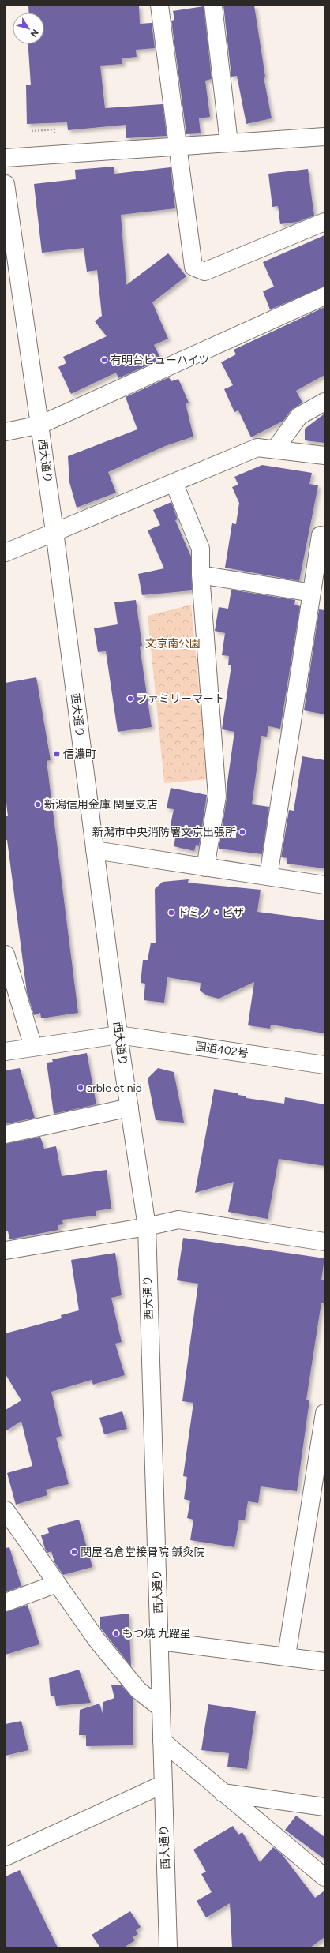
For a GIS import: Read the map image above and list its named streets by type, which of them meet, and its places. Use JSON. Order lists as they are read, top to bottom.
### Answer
{
  "streets": {
    "main road": ["西大通り", "国道402号"]
  },
  "crossings": [
    ["西大通り", "国道402号"]
  ],
  "parks": ["文京南公園"],
  "places": {
    "other": [
      "有明台ビューハイツ",
      "ファミリーマート",
      "新潟信用金庫 関屋支店",
      "新潟市中央消防署文京出張所",
      "ドミノ・ピザ",
      "arble et nid",
      "関屋名倉堂接骨院 鍼灸院",
      "もつ焼 九躍星"
    ],
    "transit": ["信濃町"]
  },
  "north": "bottom right"
}
